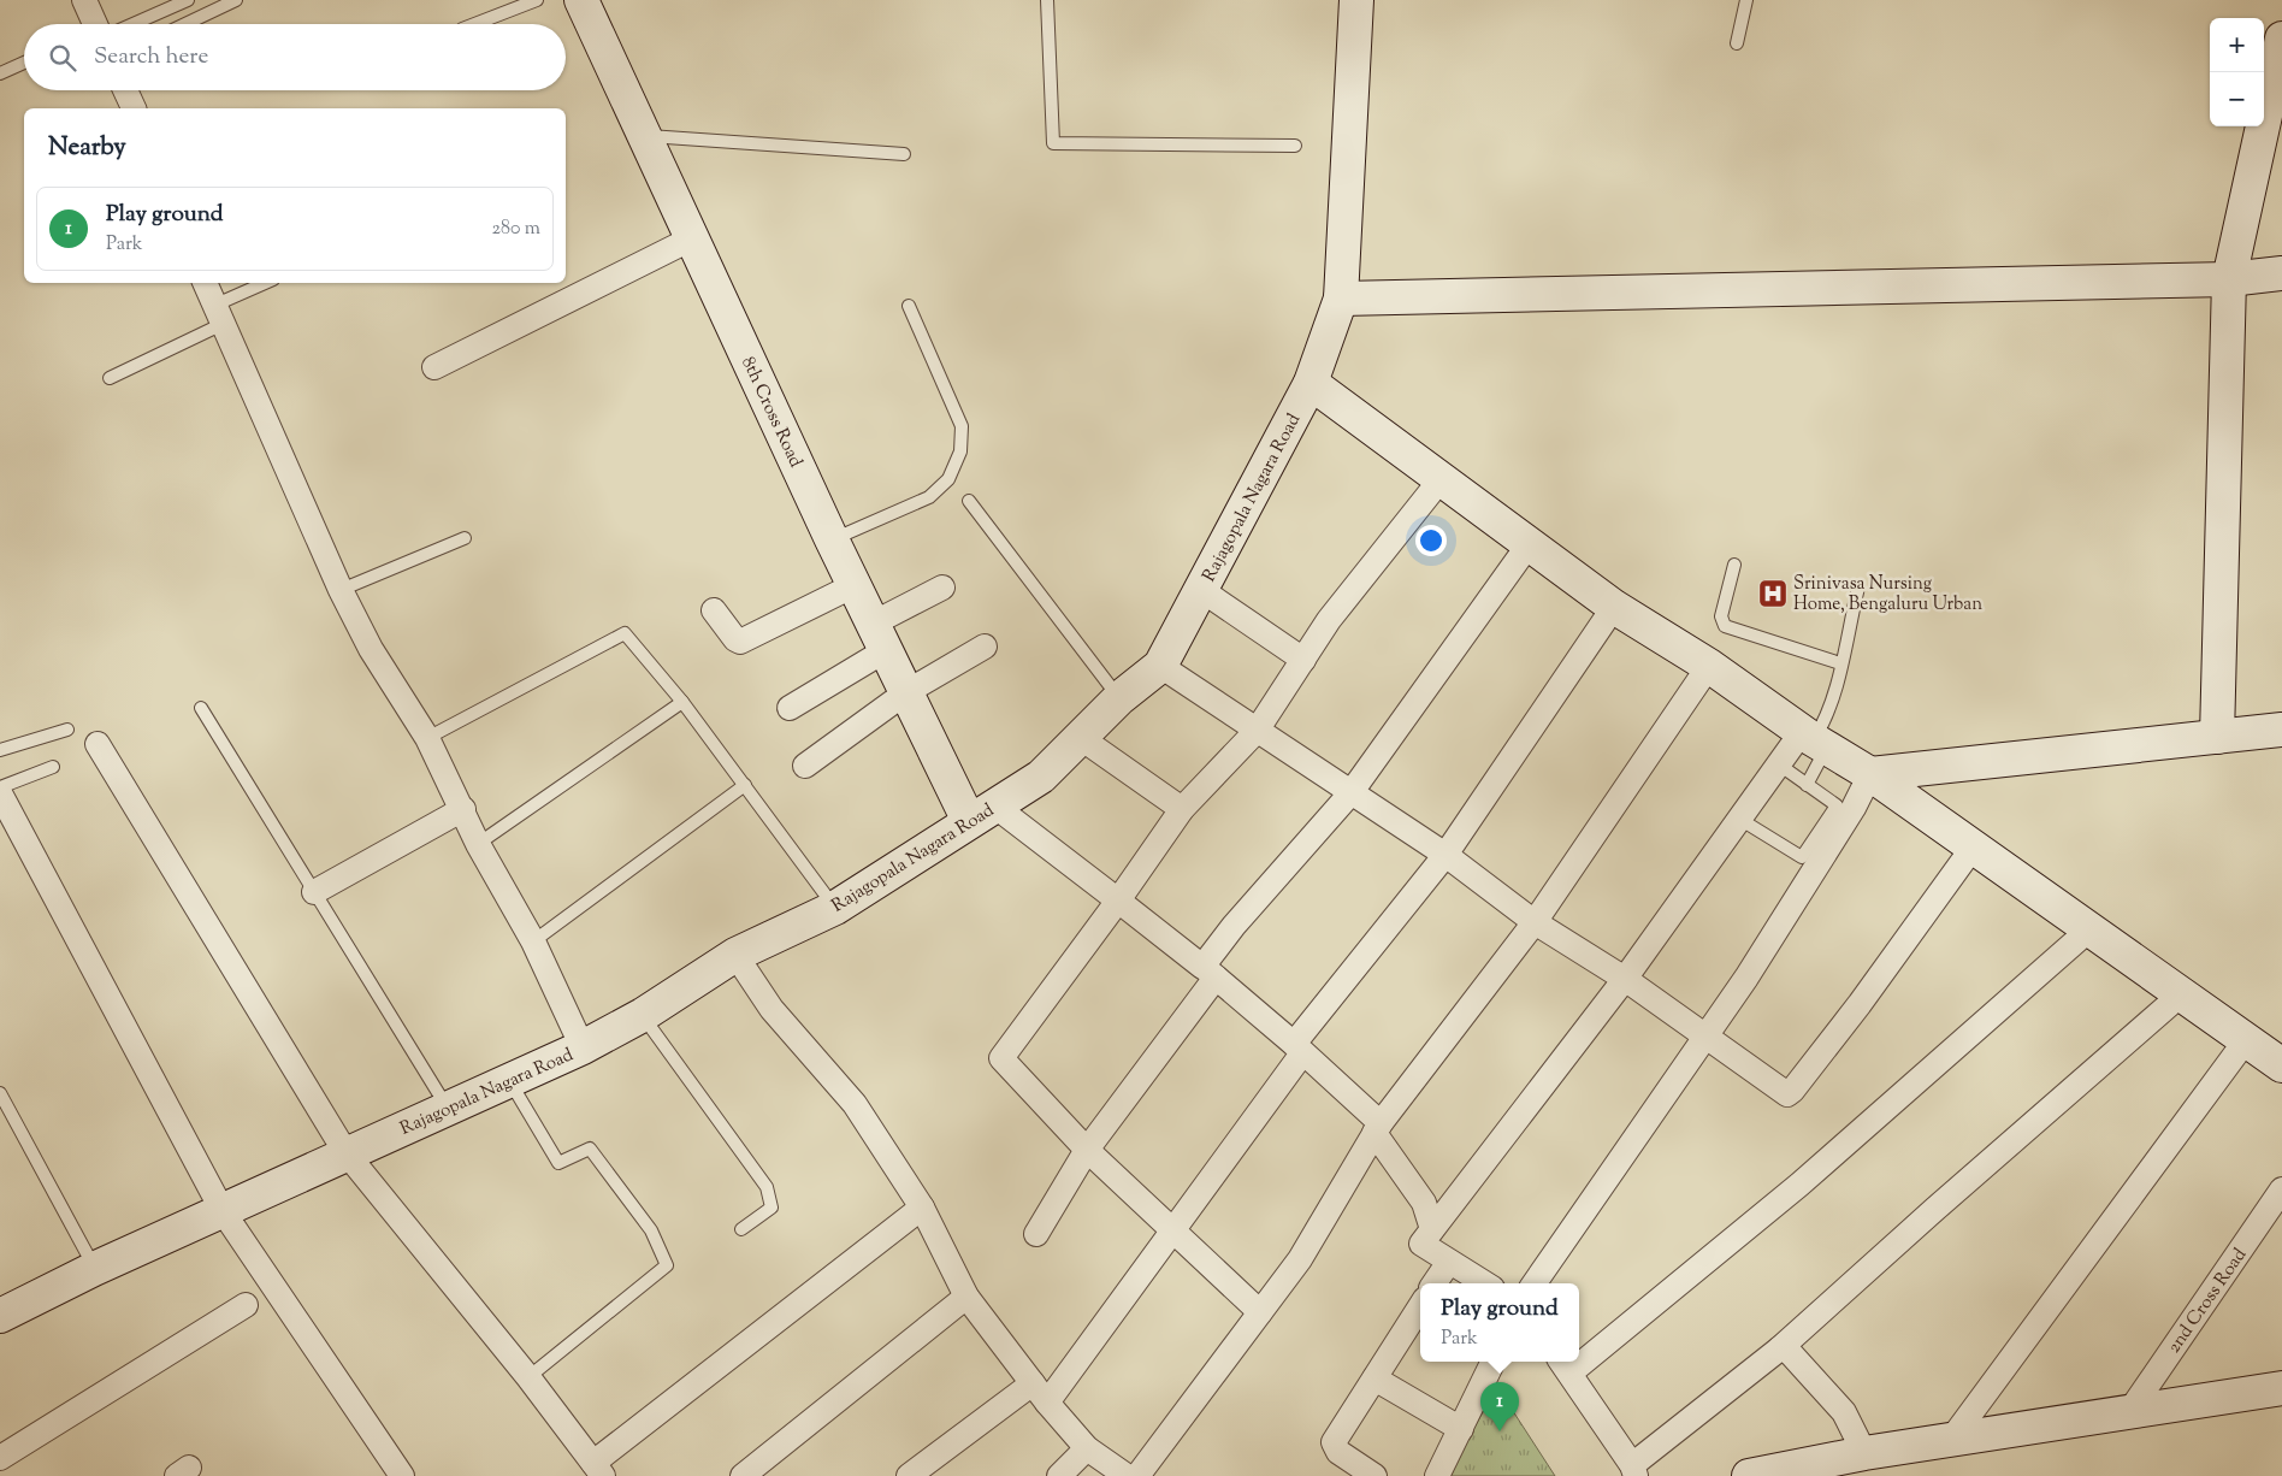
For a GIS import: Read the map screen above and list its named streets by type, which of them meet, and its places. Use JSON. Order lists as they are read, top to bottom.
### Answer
{
  "streets": {
    "street": ["8th Cross Road", "Rajagopala Nagara Road", "2nd Cross Road"]
  },
  "crossings": [
    ["8th Cross Road", "Rajagopala Nagara Road"]
  ],
  "places": {
    "hospital": ["Srinivasa Nursing Home, Bengaluru Urban"]
  },
  "page": {
    "map_buttons": ["+", "−"],
    "search": "Search here",
    "heading": "Nearby",
    "list": [
      {
        "mark": "1",
        "name": "Play ground",
        "note": "Park",
        "value": "280 m"
      }
    ],
    "popup": ["Play ground", "Park"],
    "pins": "1"
  }
}
